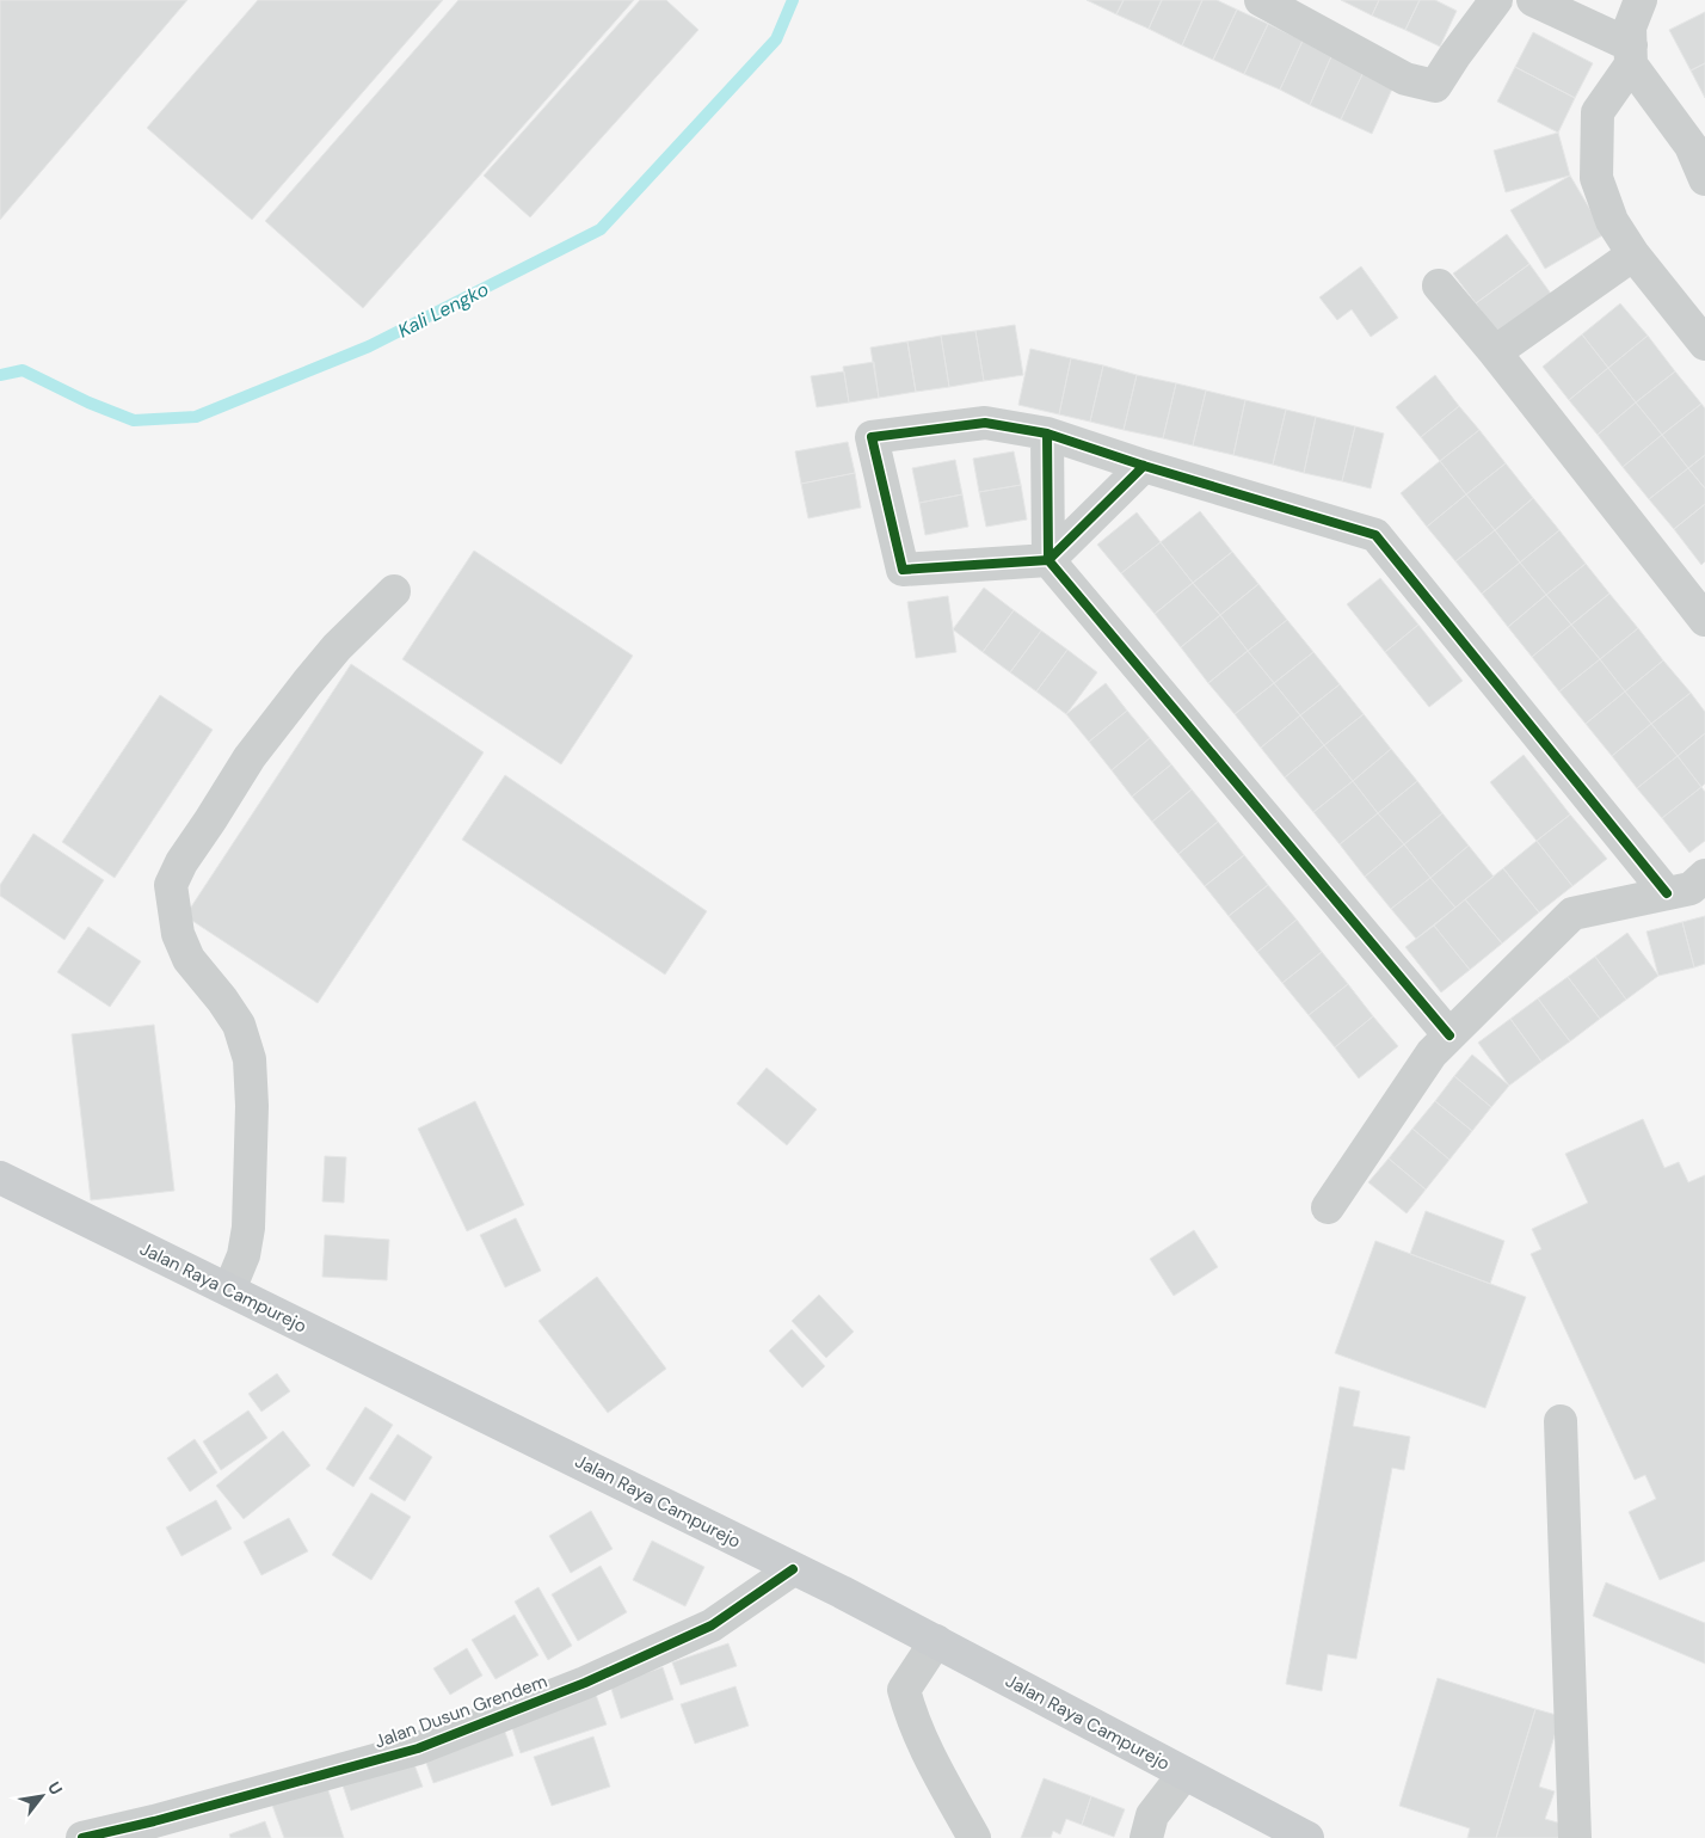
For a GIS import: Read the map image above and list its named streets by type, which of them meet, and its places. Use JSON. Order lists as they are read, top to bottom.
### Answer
{
  "streets": {
    "main road": ["Jalan Raya Campurejo"],
    "street": ["Jalan Dusun Grendem"]
  },
  "crossings": [
    ["Jalan Raya Campurejo", "Jalan Dusun Grendem"]
  ],
  "water": ["Kali Lengko"],
  "north": "top right"
}
